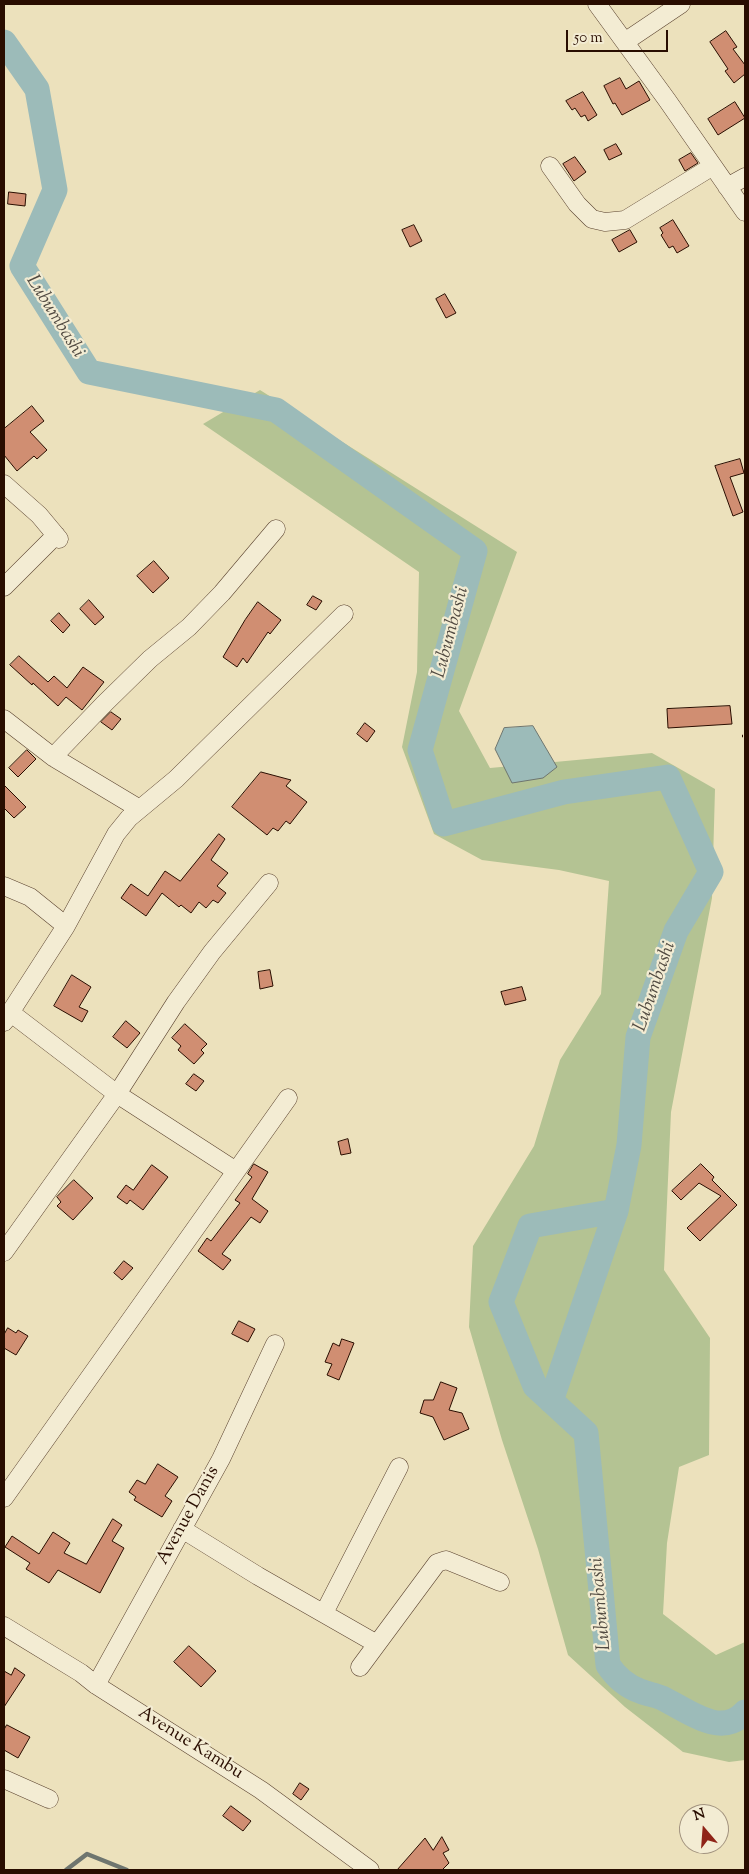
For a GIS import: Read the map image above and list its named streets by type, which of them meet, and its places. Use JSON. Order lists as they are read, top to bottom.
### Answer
{
  "streets": {
    "street": ["Avenue Danis", "Avenue Kambu"]
  },
  "crossings": [
    ["Avenue Danis", "Avenue Kambu"]
  ],
  "water": ["Lubumbashi"],
  "scale_bar": "50 m",
  "north": "top"
}
